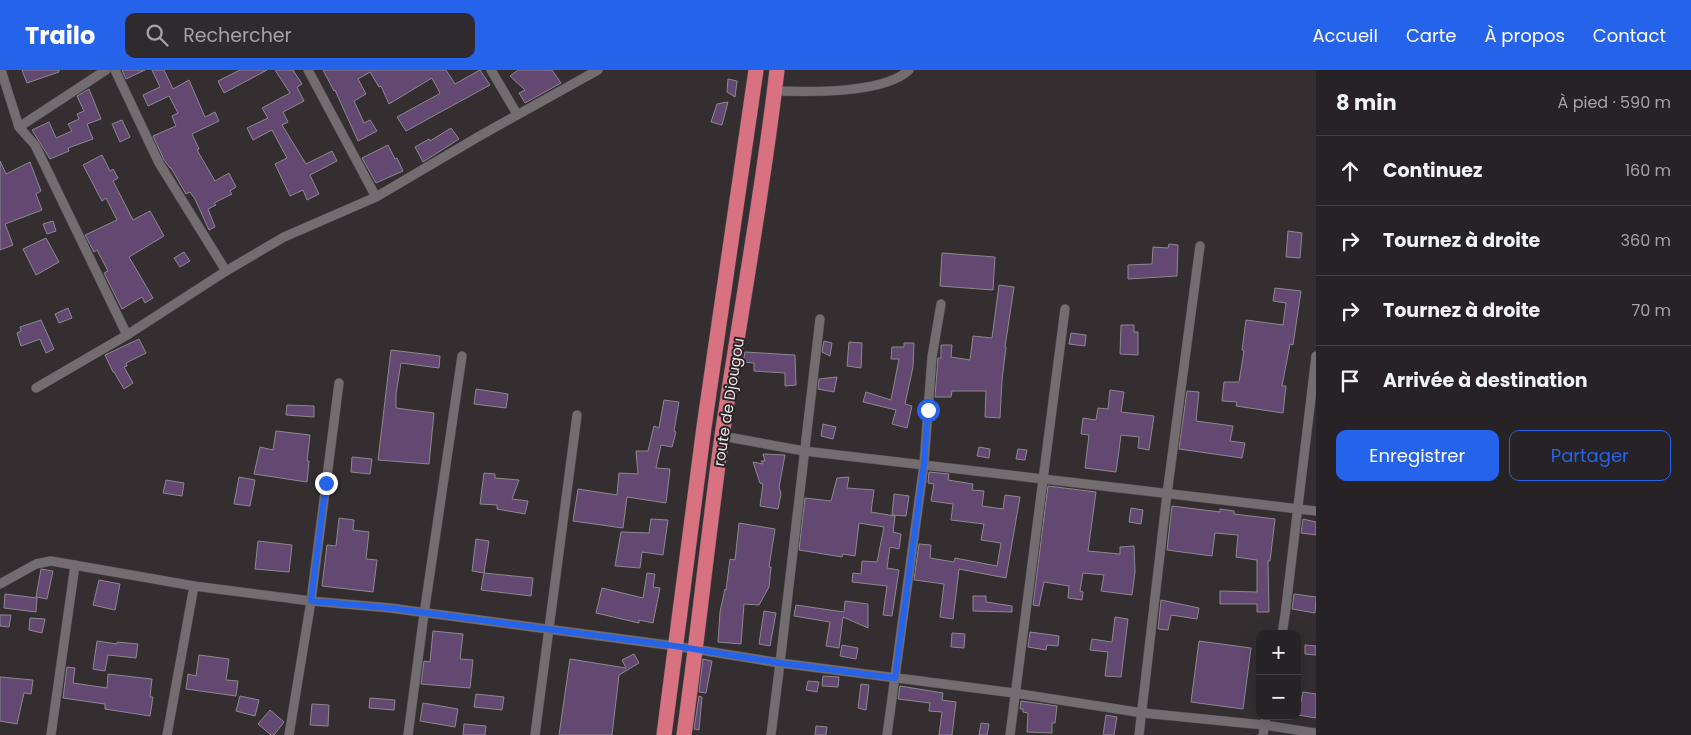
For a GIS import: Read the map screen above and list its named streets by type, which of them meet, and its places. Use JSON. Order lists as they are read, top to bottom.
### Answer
{
  "streets": {
    "highway": ["route de Djougou"]
  },
  "page": {
    "header": "Trailo",
    "search": "Rechercher",
    "nav": [
      "Accueil",
      "Carte",
      "À propos",
      "Contact"
    ],
    "heading": ["8 min", "À pied · 590 m"],
    "list": [
      ["Continuez", "160 m"],
      ["Tournez à droite", "360 m"],
      ["Tournez à droite", "70 m"],
      "Arrivée à destination"
    ],
    "buttons": ["Enregistrer", "Partager"],
    "map_buttons": ["+", "−"]
  }
}
